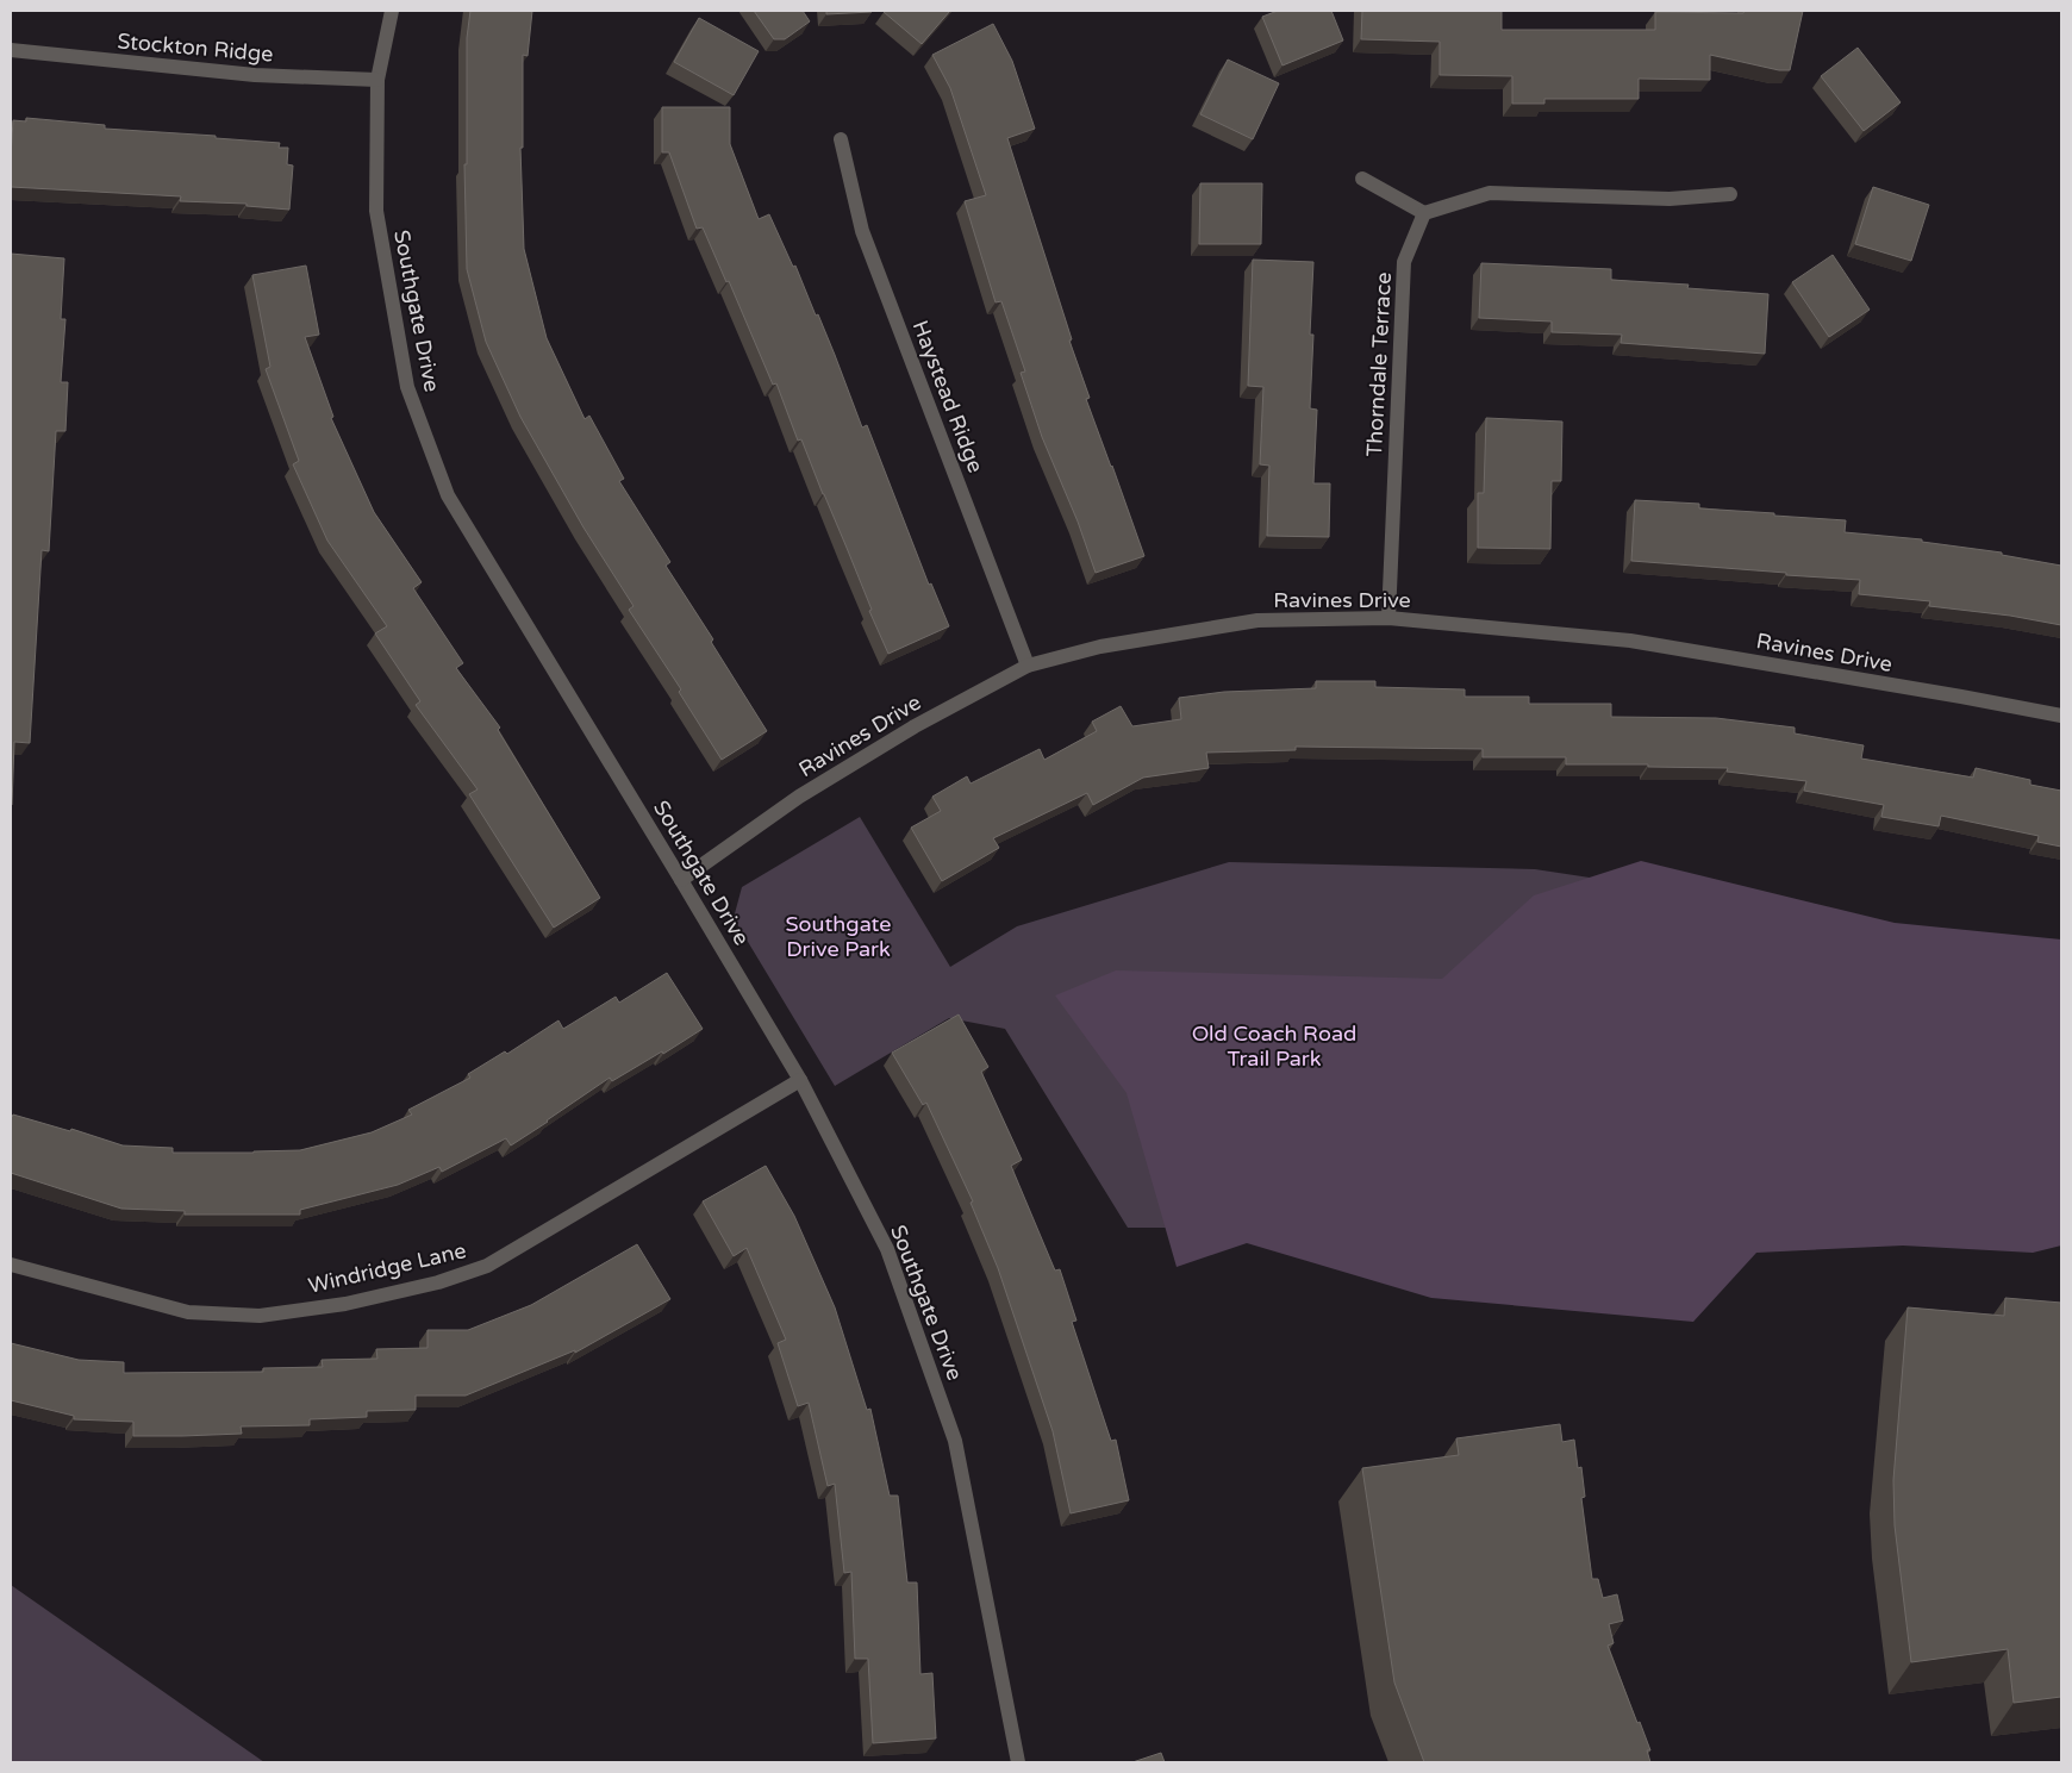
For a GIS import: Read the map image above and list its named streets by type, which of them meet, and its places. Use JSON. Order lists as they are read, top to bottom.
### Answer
{
  "streets": {
    "street": [
      "Stockton Ridge",
      "Southgate Drive",
      "Thorndale Terrace",
      "Haystead Ridge",
      "Ravines Drive",
      "Windridge Lane"
    ]
  },
  "crossings": [
    ["Stockton Ridge", "Southgate Drive"],
    ["Southgate Drive", "Ravines Drive"],
    ["Southgate Drive", "Windridge Lane"],
    ["Thorndale Terrace", "Ravines Drive"],
    ["Haystead Ridge", "Ravines Drive"]
  ],
  "parks": ["Southgate Drive Park", "Old Coach Road Trail Park"]
}
